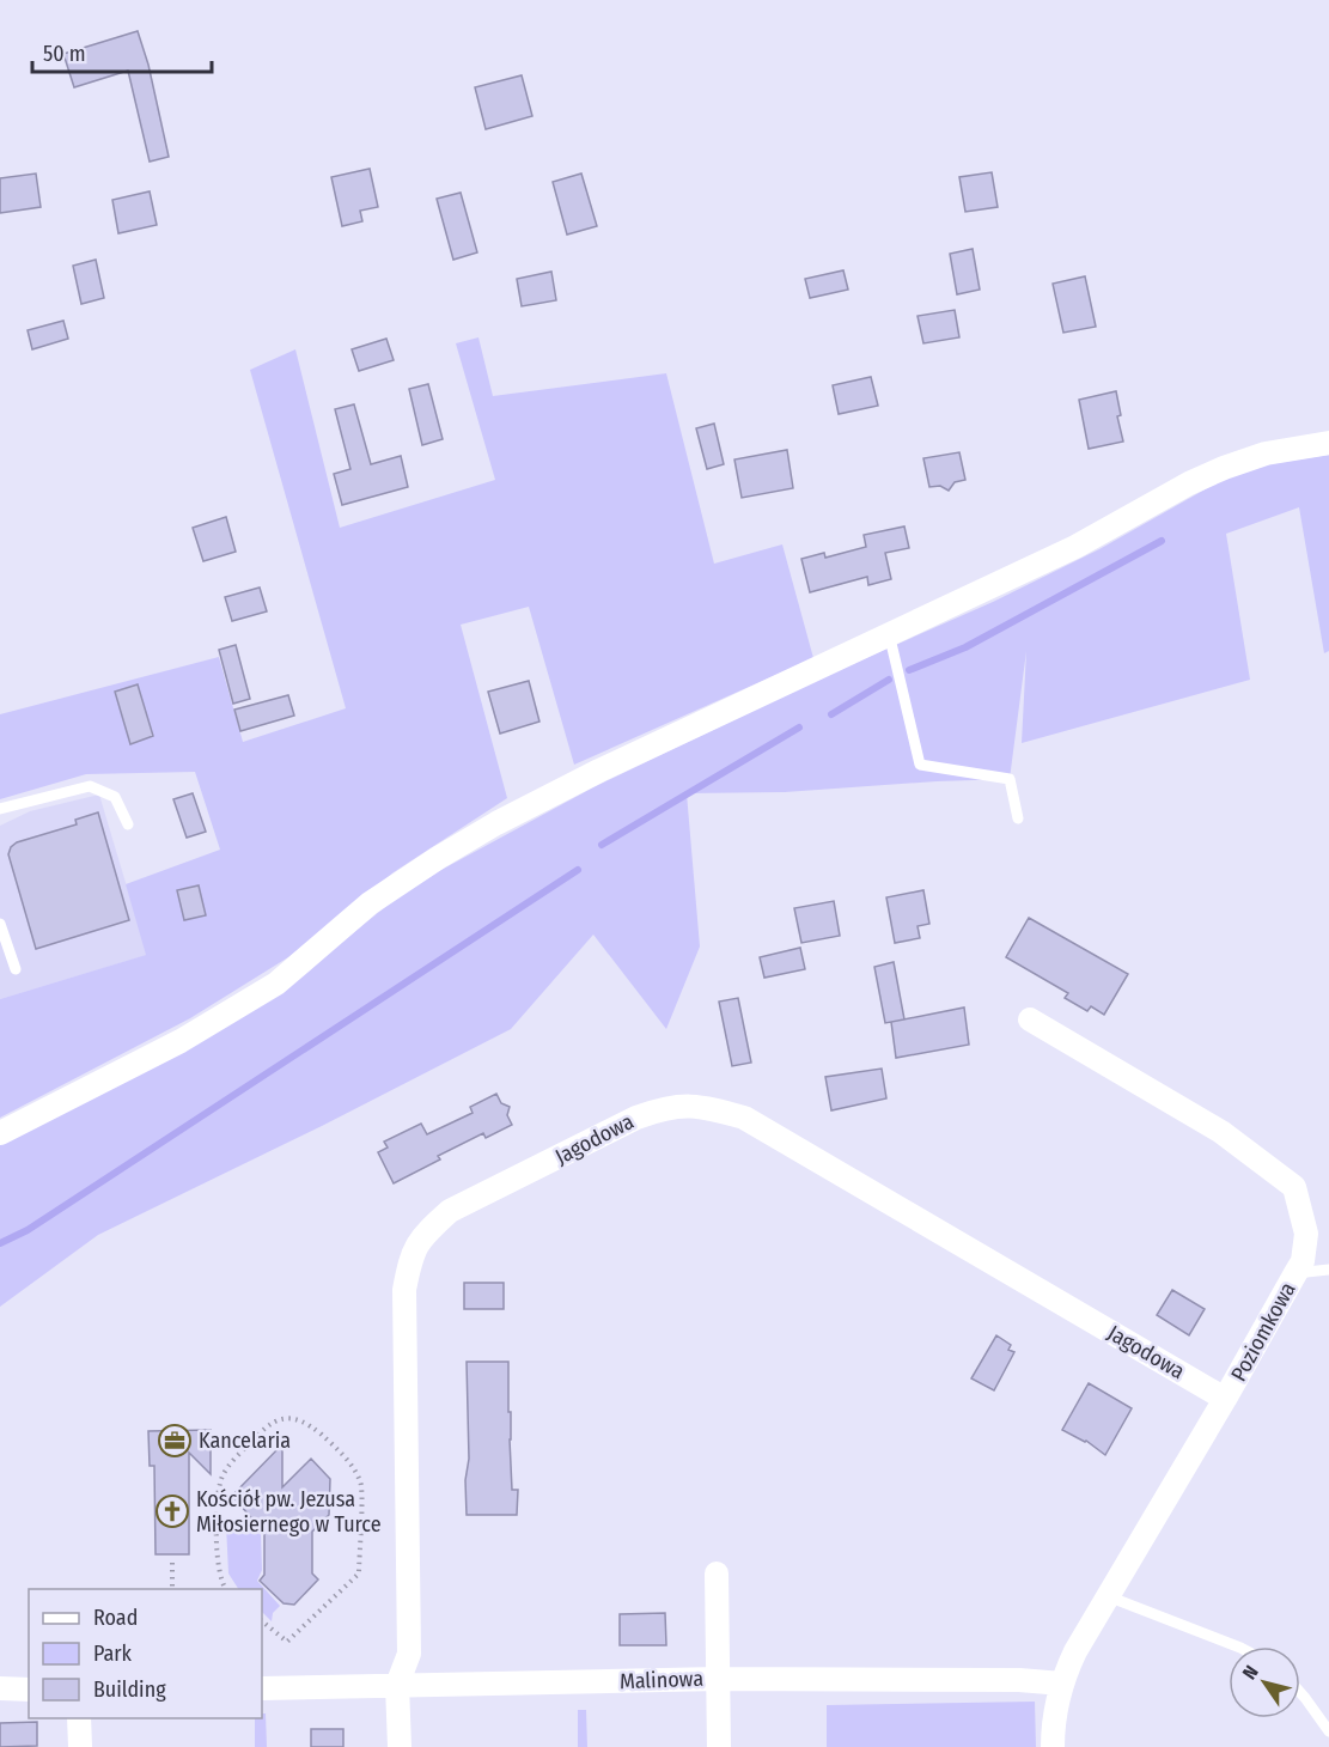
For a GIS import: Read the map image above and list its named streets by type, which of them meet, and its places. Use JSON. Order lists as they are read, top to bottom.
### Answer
{
  "streets": {
    "street": ["Jagodowa", "Poziomkowa", "Malinowa"]
  },
  "crossings": [
    ["Jagodowa", "Poziomkowa"],
    ["Jagodowa", "Malinowa"],
    ["Poziomkowa", "Malinowa"]
  ],
  "places": {
    "office": ["Kancelaria"],
    "church": ["Kościół pw. Jezusa Miłosiernego w Turce"]
  },
  "legend": ["Road", "Park", "Building"],
  "scale_bar": "50 m",
  "north": "top left"
}
